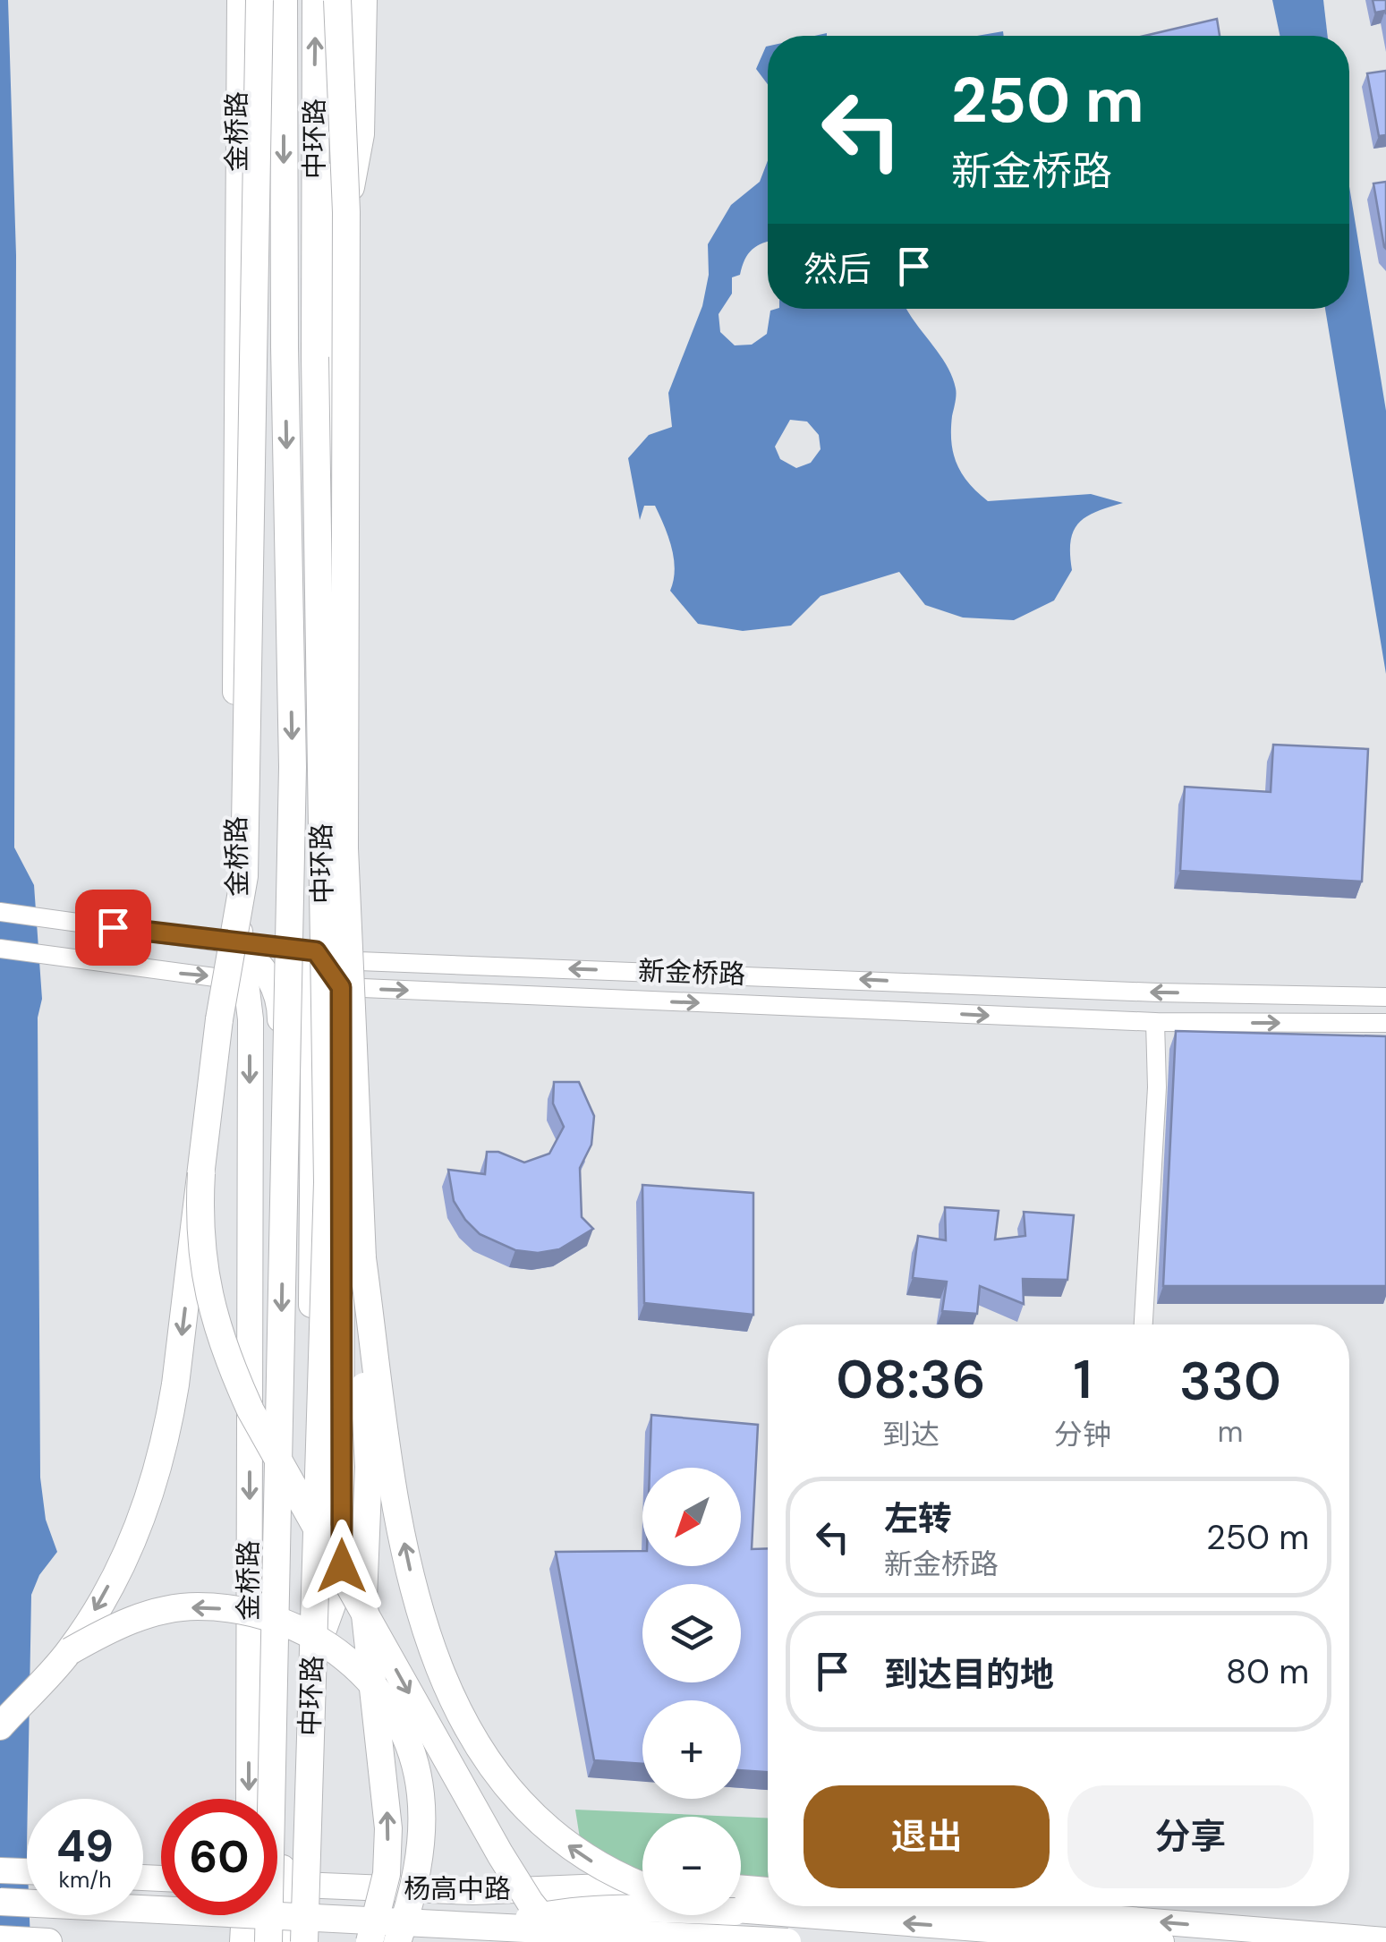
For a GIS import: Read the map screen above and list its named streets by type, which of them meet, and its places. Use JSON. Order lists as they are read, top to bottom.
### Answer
{
  "streets": {
    "highway": ["中环路", "杨高中路"],
    "main road": ["金桥路"],
    "street": ["新金桥路"]
  },
  "crossings": [
    ["金桥路", "新金桥路"]
  ],
  "north": "bottom left",
  "page": {
    "turn": ["250 m", "新金桥路"],
    "then": "然后",
    "eta": [
      "08:36",
      "到达",
      "1",
      "分钟",
      "330",
      "m"
    ],
    "map_buttons": ["+", "−"],
    "list": [
      {
        "name": "左转",
        "note": "新金桥路",
        "value": "250 m"
      },
      {
        "name": "到达目的地",
        "value": "80 m"
      }
    ],
    "buttons": ["退出", "分享"],
    "speed": "49 km/h",
    "limit": "60"
  }
}
